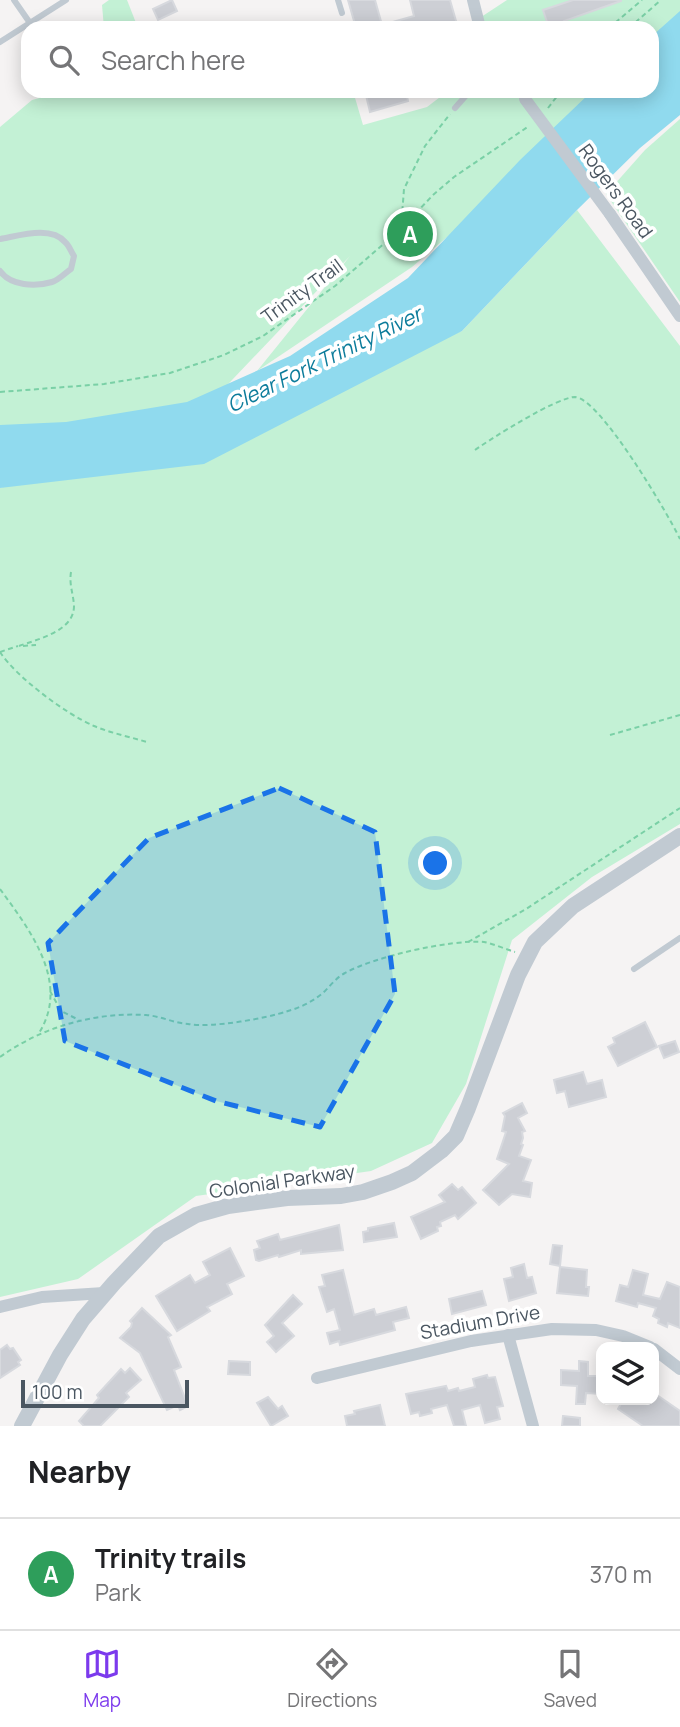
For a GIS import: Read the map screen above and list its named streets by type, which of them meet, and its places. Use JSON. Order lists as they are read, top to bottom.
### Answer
{
  "streets": {
    "street": ["Rogers Road", "Colonial Parkway", "Stadium Drive"],
    "path": ["Trinity Trail"]
  },
  "water": ["Clear Fork Trinity River"],
  "scale_bar": "100 m",
  "page": {
    "search": "Search here",
    "pins": "A",
    "scale": "100 m",
    "heading": "Nearby",
    "list": [
      {
        "mark": "A",
        "name": "Trinity trails",
        "note": "Park",
        "value": "370 m"
      }
    ],
    "nav": ["Map", "Directions", "Saved"]
  }
}
